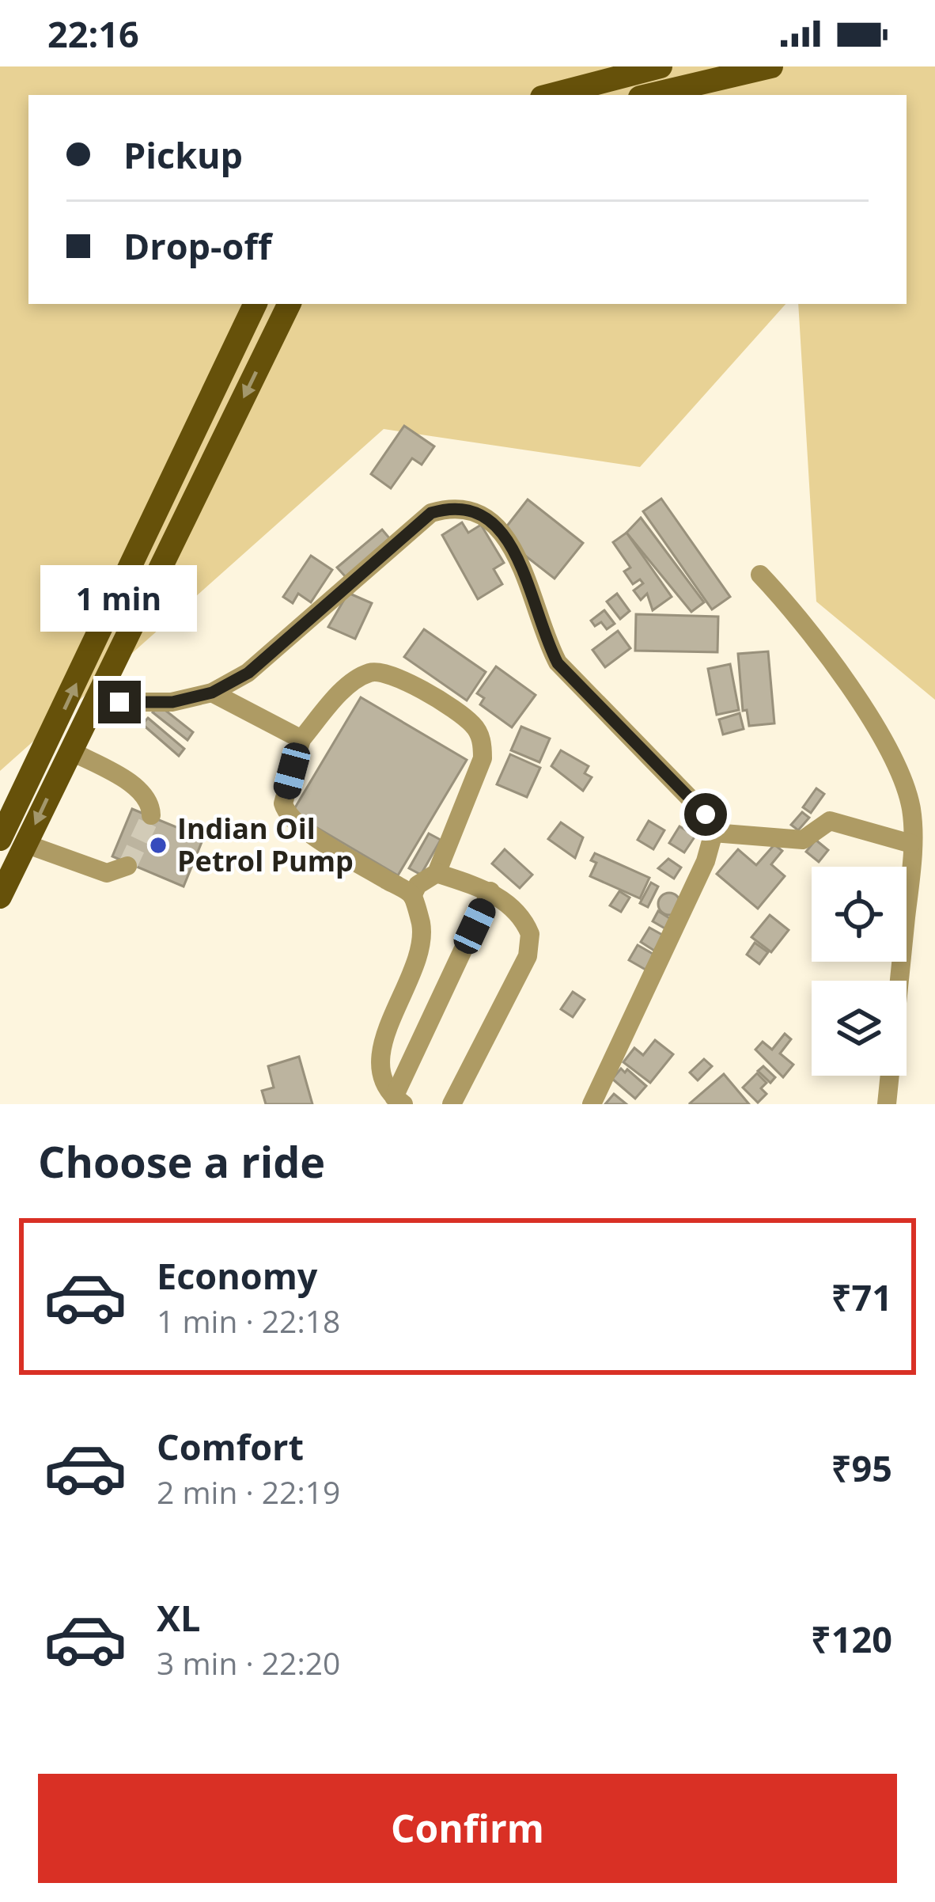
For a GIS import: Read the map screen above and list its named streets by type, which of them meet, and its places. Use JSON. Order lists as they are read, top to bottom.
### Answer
{
  "places": ["Indian Oil Petrol Pump"],
  "page": {
    "status": "22:16",
    "banner": ["Pickup", "Drop-off"],
    "bubble": "1 min",
    "heading": "Choose a ride",
    "list": [
      {
        "name": "Economy",
        "note": "1 min · 22:18",
        "value": "₹71"
      },
      {
        "name": "Comfort",
        "note": "2 min · 22:19",
        "value": "₹95"
      },
      {
        "name": "XL",
        "note": "3 min · 22:20",
        "value": "₹120"
      }
    ],
    "buttons": "Confirm"
  }
}
